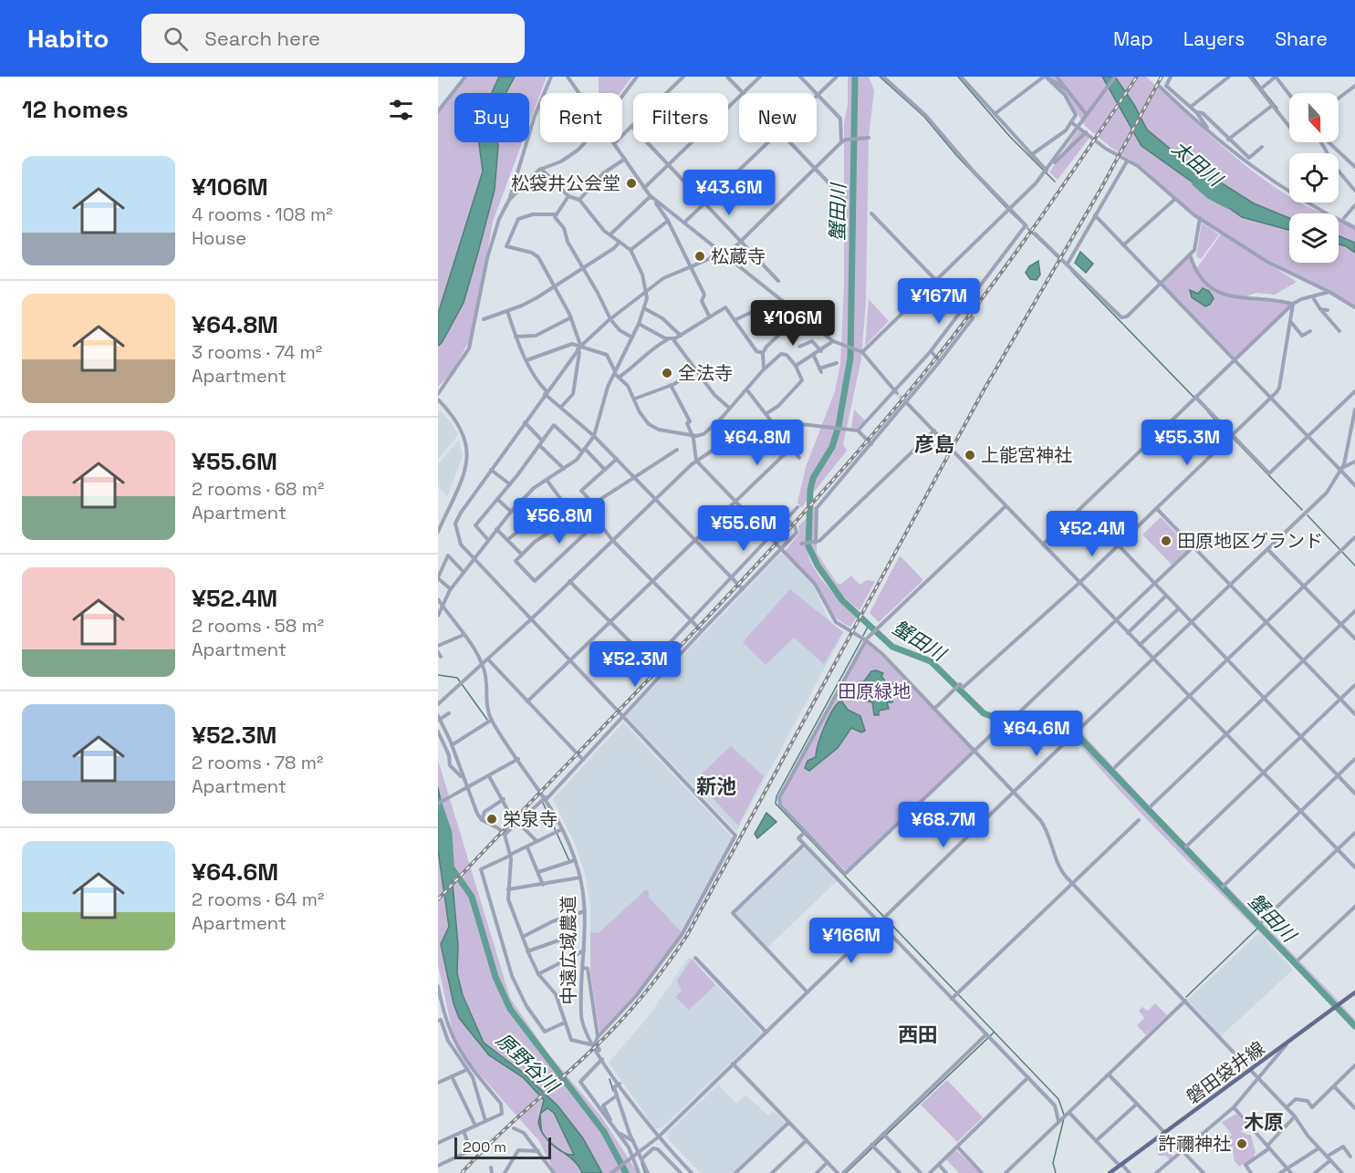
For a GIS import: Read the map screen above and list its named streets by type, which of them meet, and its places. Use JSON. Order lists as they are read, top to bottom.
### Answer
{
  "streets": {
    "main road": ["磐田袋井線"],
    "street": ["中遠広域農道"]
  },
  "districts": [
    "彦島",
    "新池",
    "西田",
    "木原"
  ],
  "water": ["太田川", "蟹田川", "原野谷川"],
  "parks": ["田原緑地"],
  "places": [
    "松袋井公会堂",
    "松蔵寺",
    "全法寺",
    "上能宮神社",
    "田原地区グランド",
    "栄泉寺",
    "許禰神社"
  ],
  "scale_bar": "200 m",
  "north": "bottom",
  "page": {
    "header": "Habito",
    "search": "Search here",
    "nav": ["Map", "Layers", "Share"],
    "heading": "12 homes",
    "chip": [
      "Buy",
      "Rent",
      "Filters",
      "New"
    ],
    "list": [
      {
        "name": "¥106M",
        "note": "4 rooms · 108 m² · House"
      },
      {
        "name": "¥64.8M",
        "note": "3 rooms · 74 m² · Apartment"
      },
      {
        "name": "¥55.6M",
        "note": "2 rooms · 68 m² · Apartment"
      },
      {
        "name": "¥52.4M",
        "note": "2 rooms · 58 m² · Apartment"
      },
      {
        "name": "¥52.3M",
        "note": "2 rooms · 78 m² · Apartment"
      },
      {
        "name": "¥64.6M",
        "note": "2 rooms · 64 m² · Apartment"
      }
    ],
    "price": [
      "¥43.6M",
      "¥167M",
      "¥106M",
      "¥64.8M",
      "¥55.3M",
      "¥56.8M",
      "¥55.6M",
      "¥52.4M",
      "¥52.3M",
      "¥64.6M",
      "¥68.7M",
      "¥166M"
    ],
    "scale": "200 m"
  }
}
